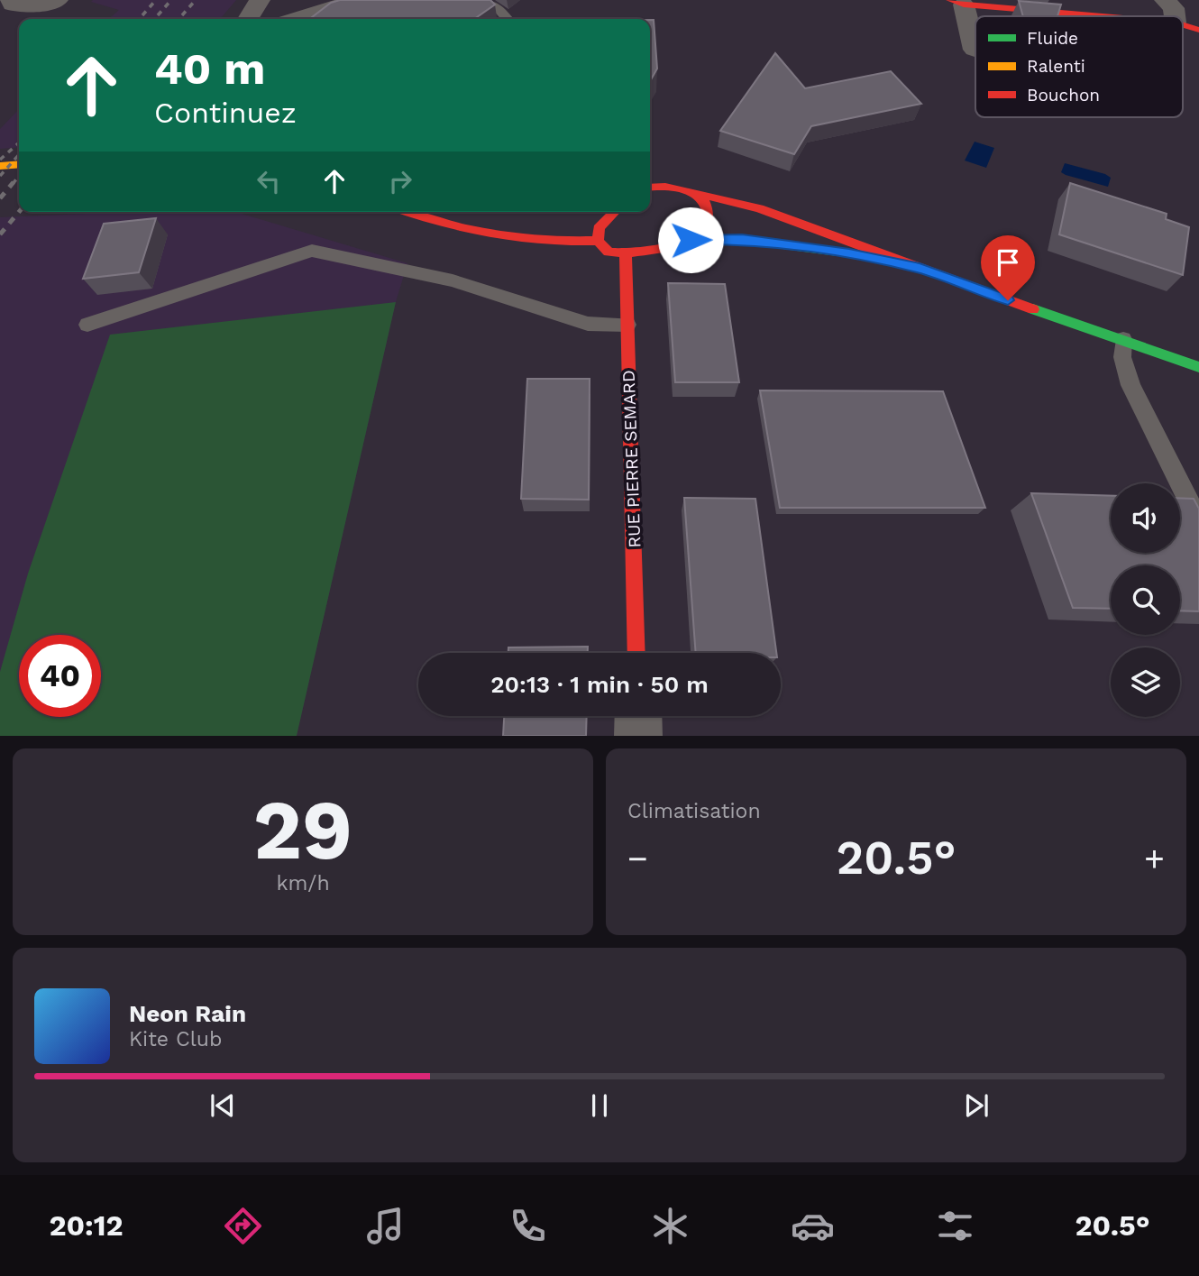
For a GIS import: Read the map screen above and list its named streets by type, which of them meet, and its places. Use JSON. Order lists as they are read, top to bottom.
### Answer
{
  "streets": {
    "street": ["RUE PIERRE SEMARD"]
  },
  "legend": ["Fluide", "Ralenti", "Bouchon"],
  "page": {
    "turn": ["40 m", "Continuez"],
    "limit": "40",
    "trip": "20:13 · 1 min · 50 m",
    "tile": [
      ["29", "km/h"],
      "Climatisation"
    ],
    "heat": ["−", "20.5°", "+"],
    "song": ["Neon Rain", "Kite Club"],
    "tabs": ["20:12", "20.5°"]
  }
}
